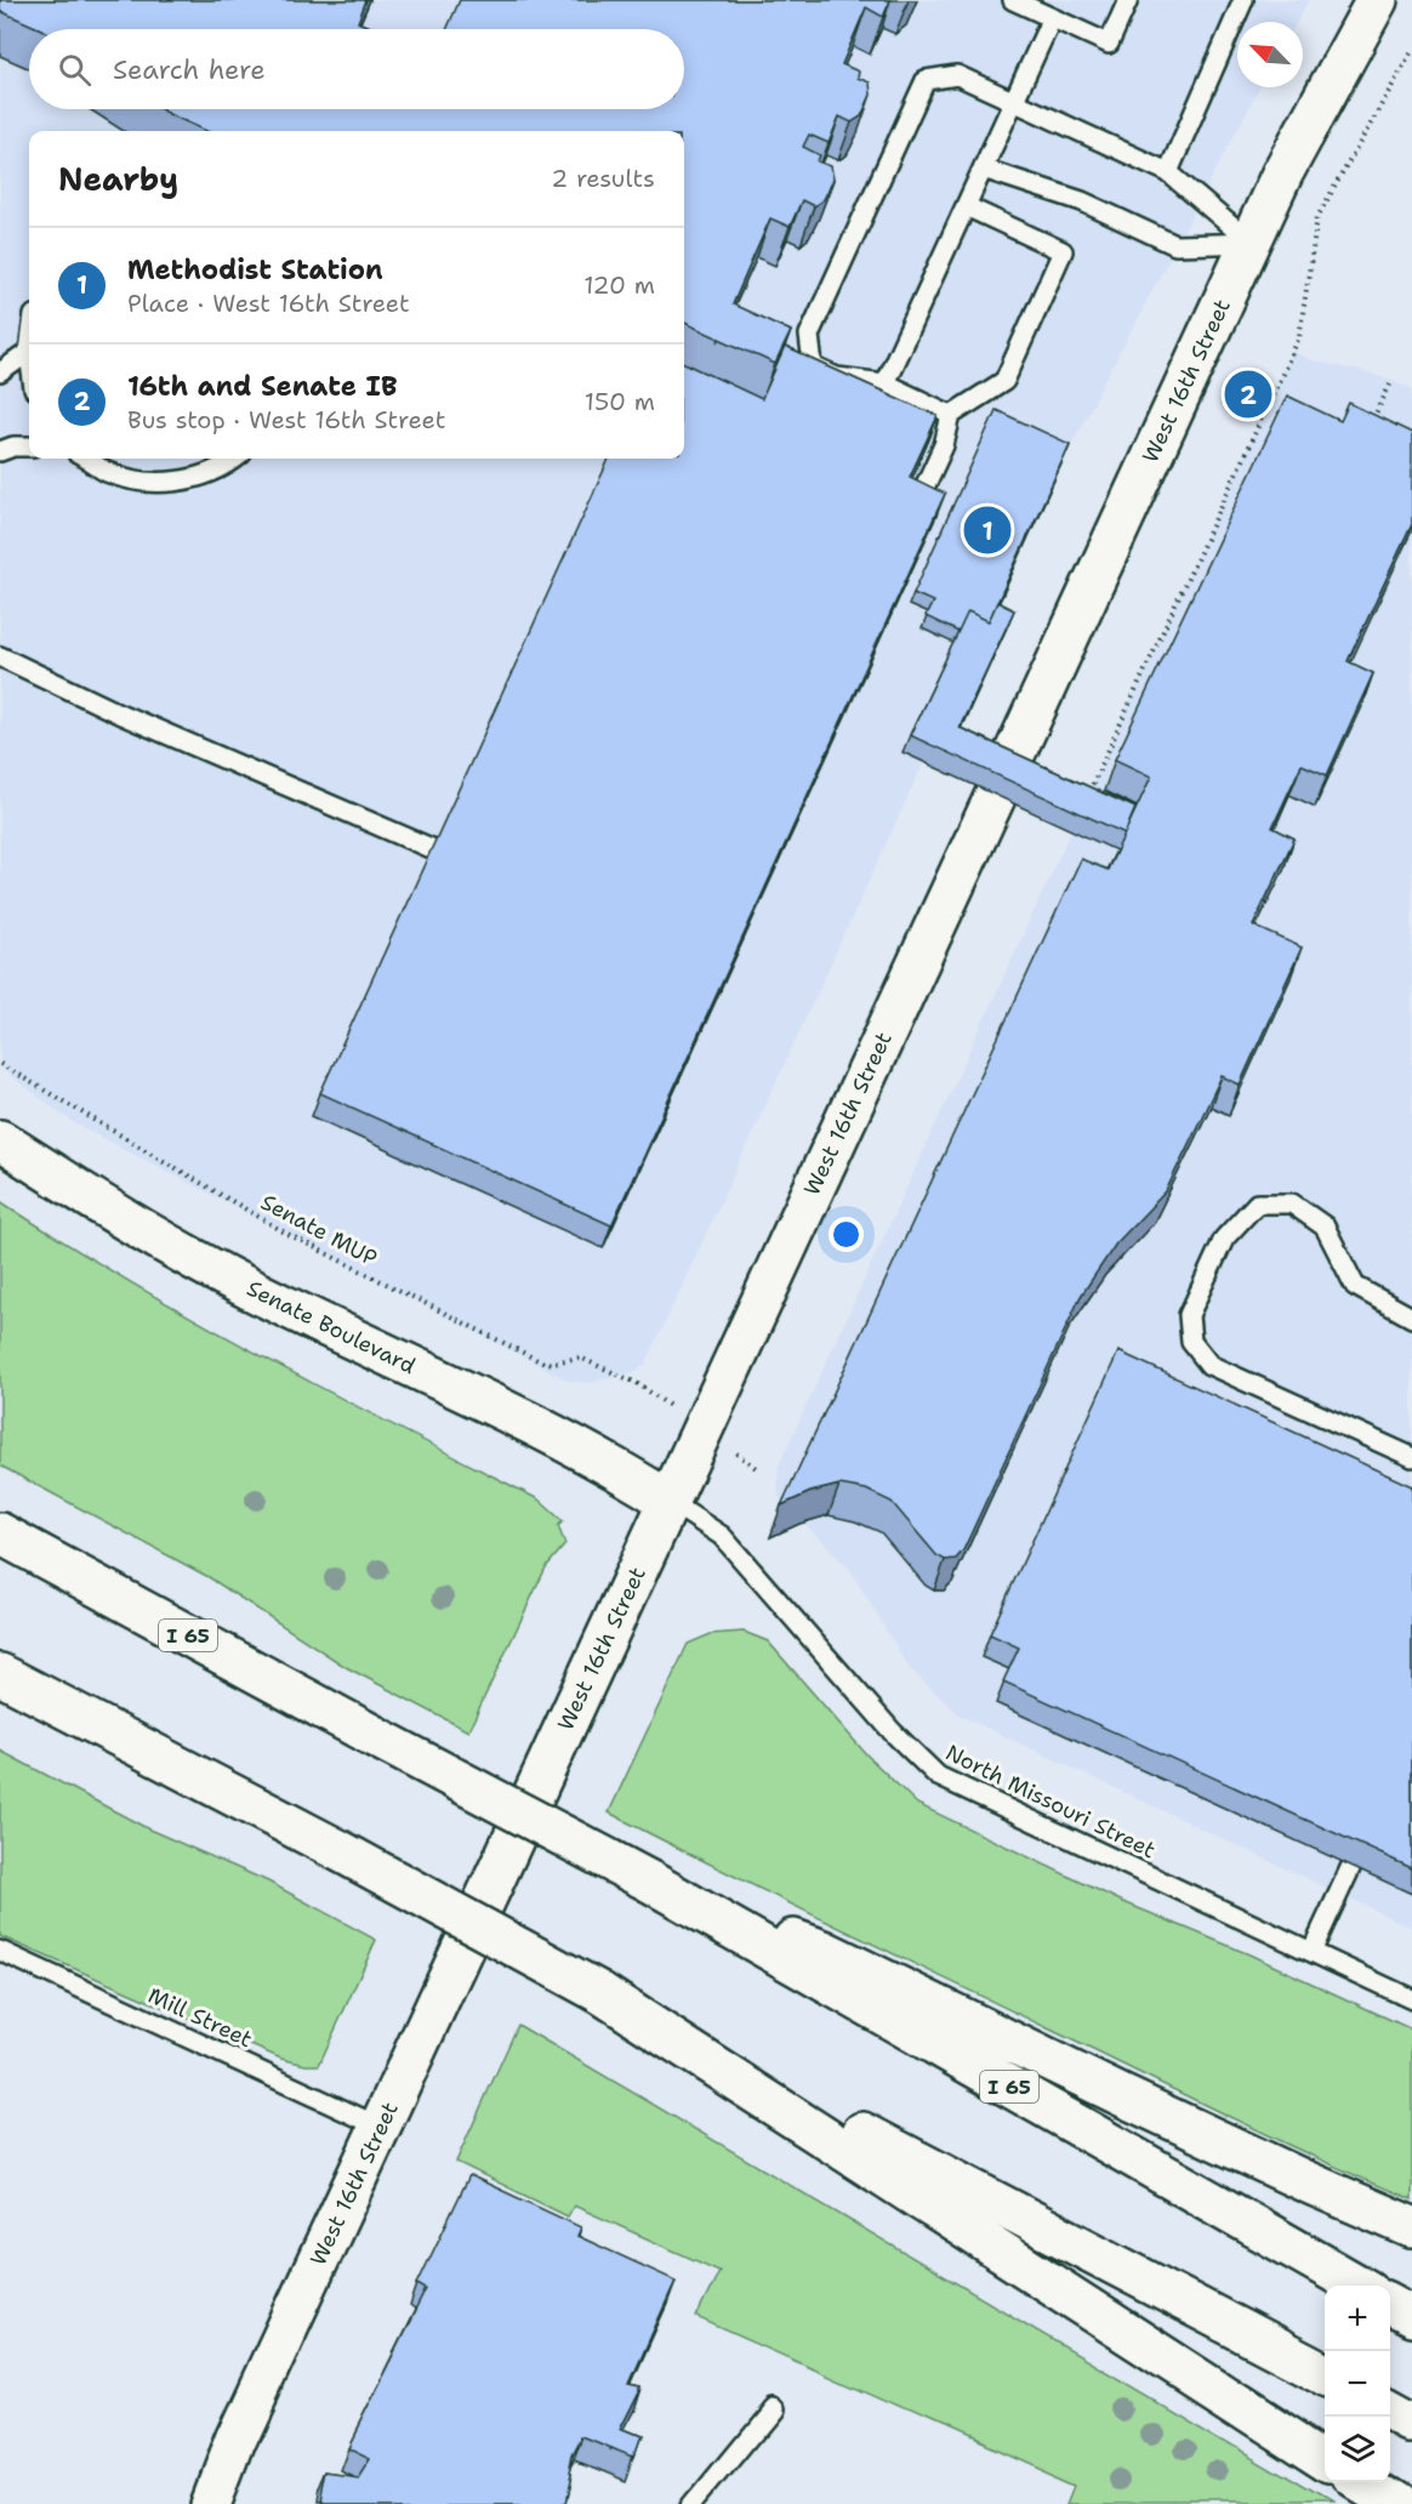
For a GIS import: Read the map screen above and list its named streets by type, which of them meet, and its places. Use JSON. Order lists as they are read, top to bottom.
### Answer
{
  "streets": {
    "main road": ["West 16th Street", "Senate Boulevard", "I 65"],
    "lane": ["North Missouri Street", "Mill Street"],
    "path": ["Senate MUP"]
  },
  "crossings": [
    ["West 16th Street", "Senate Boulevard"],
    ["West 16th Street", "North Missouri Street"],
    ["West 16th Street", "Mill Street"],
    ["Senate Boulevard", "North Missouri Street"]
  ],
  "north": "top left",
  "page": {
    "search": "Search here",
    "heading": ["Nearby", "2 results"],
    "list": [
      {
        "mark": "1",
        "name": "Methodist Station",
        "note": "Place · West 16th Street",
        "value": "120 m"
      },
      {
        "mark": "2",
        "name": "16th and Senate IB",
        "note": "Bus stop · West 16th Street",
        "value": "150 m"
      }
    ],
    "pins": ["2", "1"],
    "map_buttons": ["+", "−"]
  }
}
